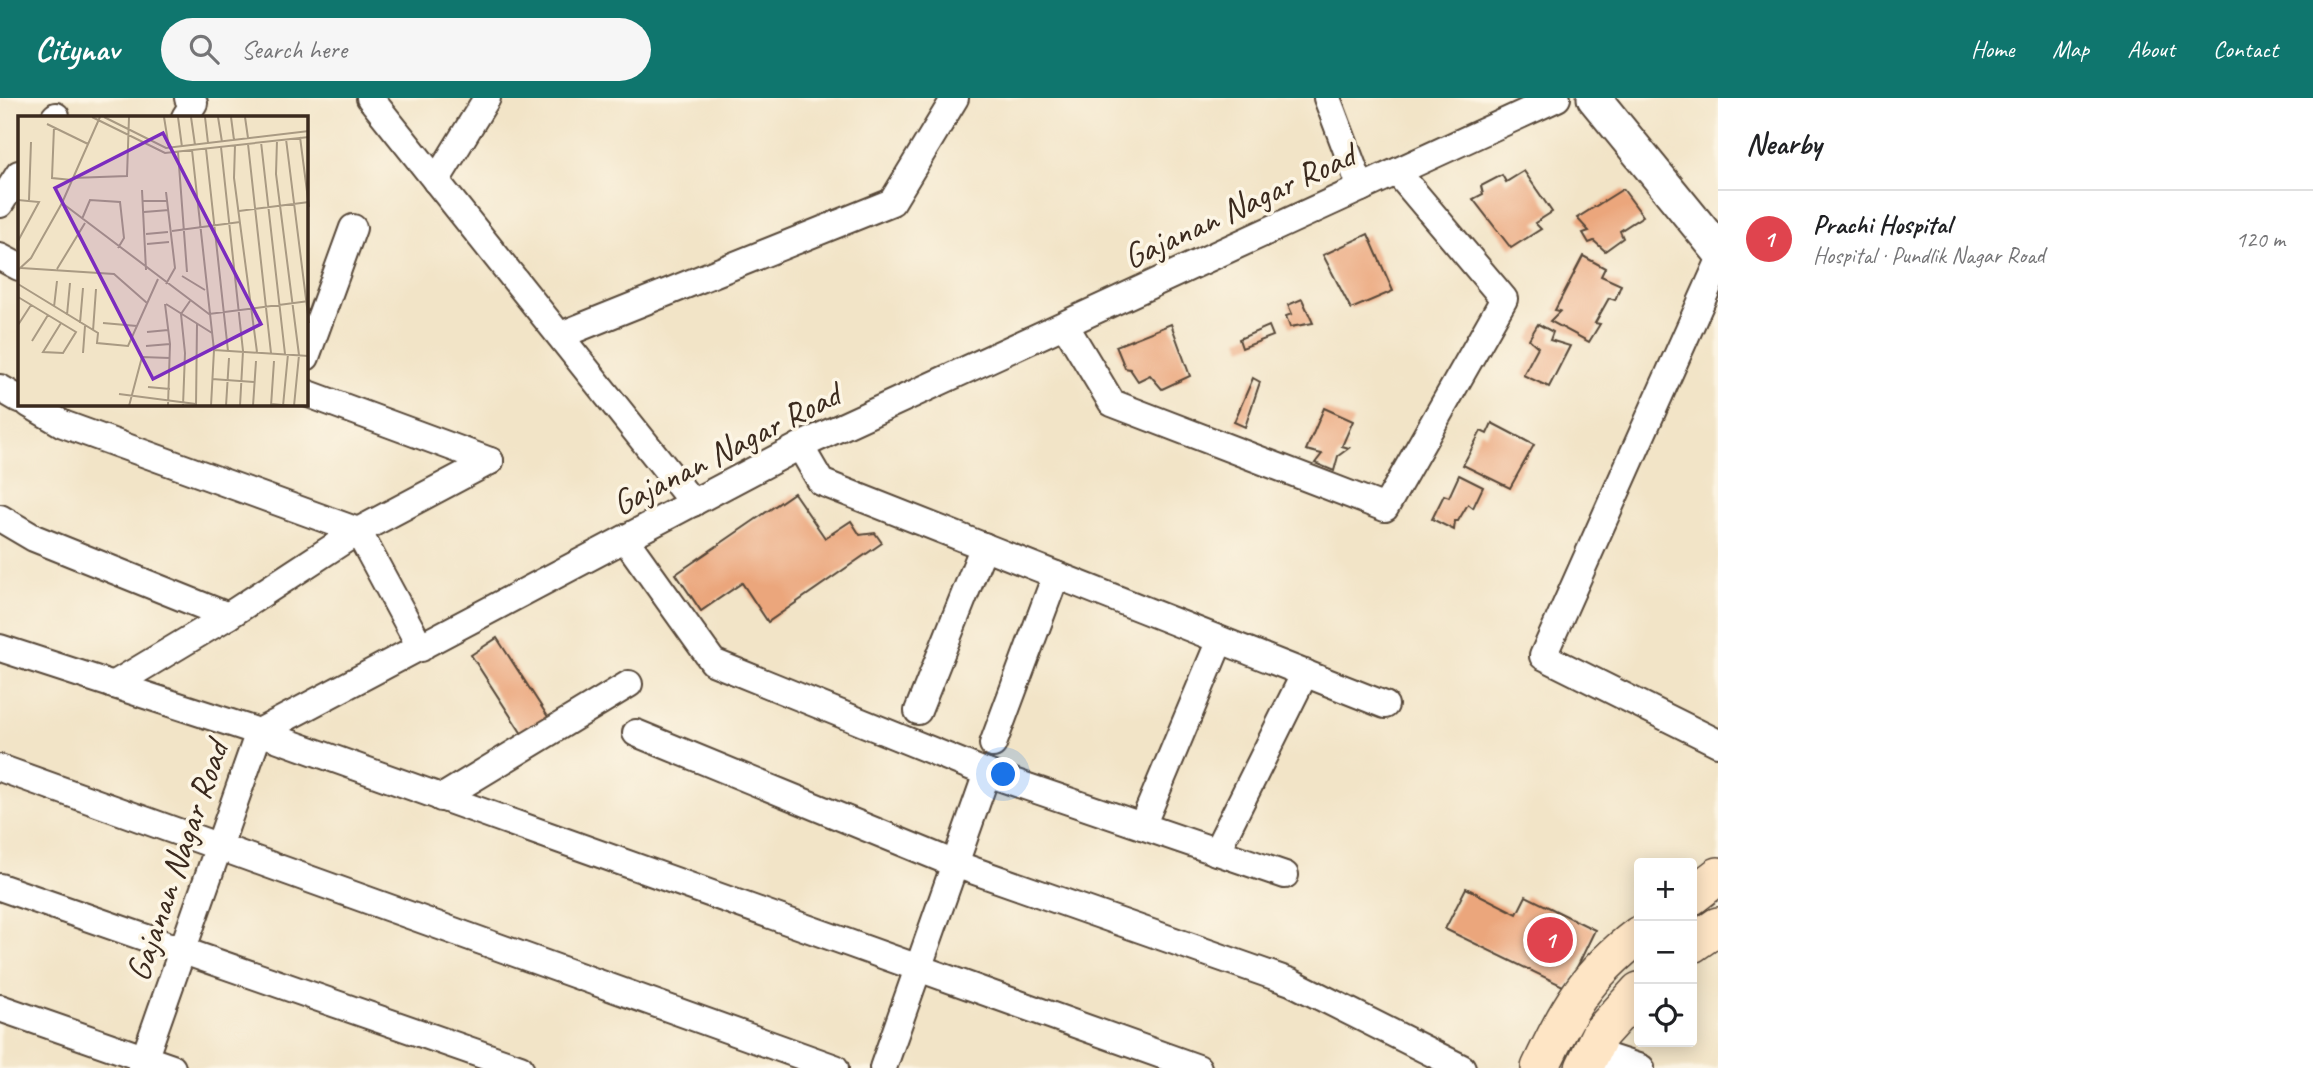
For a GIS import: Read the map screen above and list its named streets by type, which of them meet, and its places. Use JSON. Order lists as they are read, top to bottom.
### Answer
{
  "streets": {
    "street": ["Gajanan Nagar Road"]
  },
  "page": {
    "header": "Citynav",
    "search": "Search here",
    "nav": [
      "Home",
      "Map",
      "About",
      "Contact"
    ],
    "heading": "Nearby",
    "list": [
      {
        "mark": "1",
        "name": "Prachi Hospital",
        "note": "Hospital · Pundlik Nagar Road",
        "value": "120 m"
      }
    ],
    "map_buttons": ["+", "−"],
    "pins": "1"
  }
}
